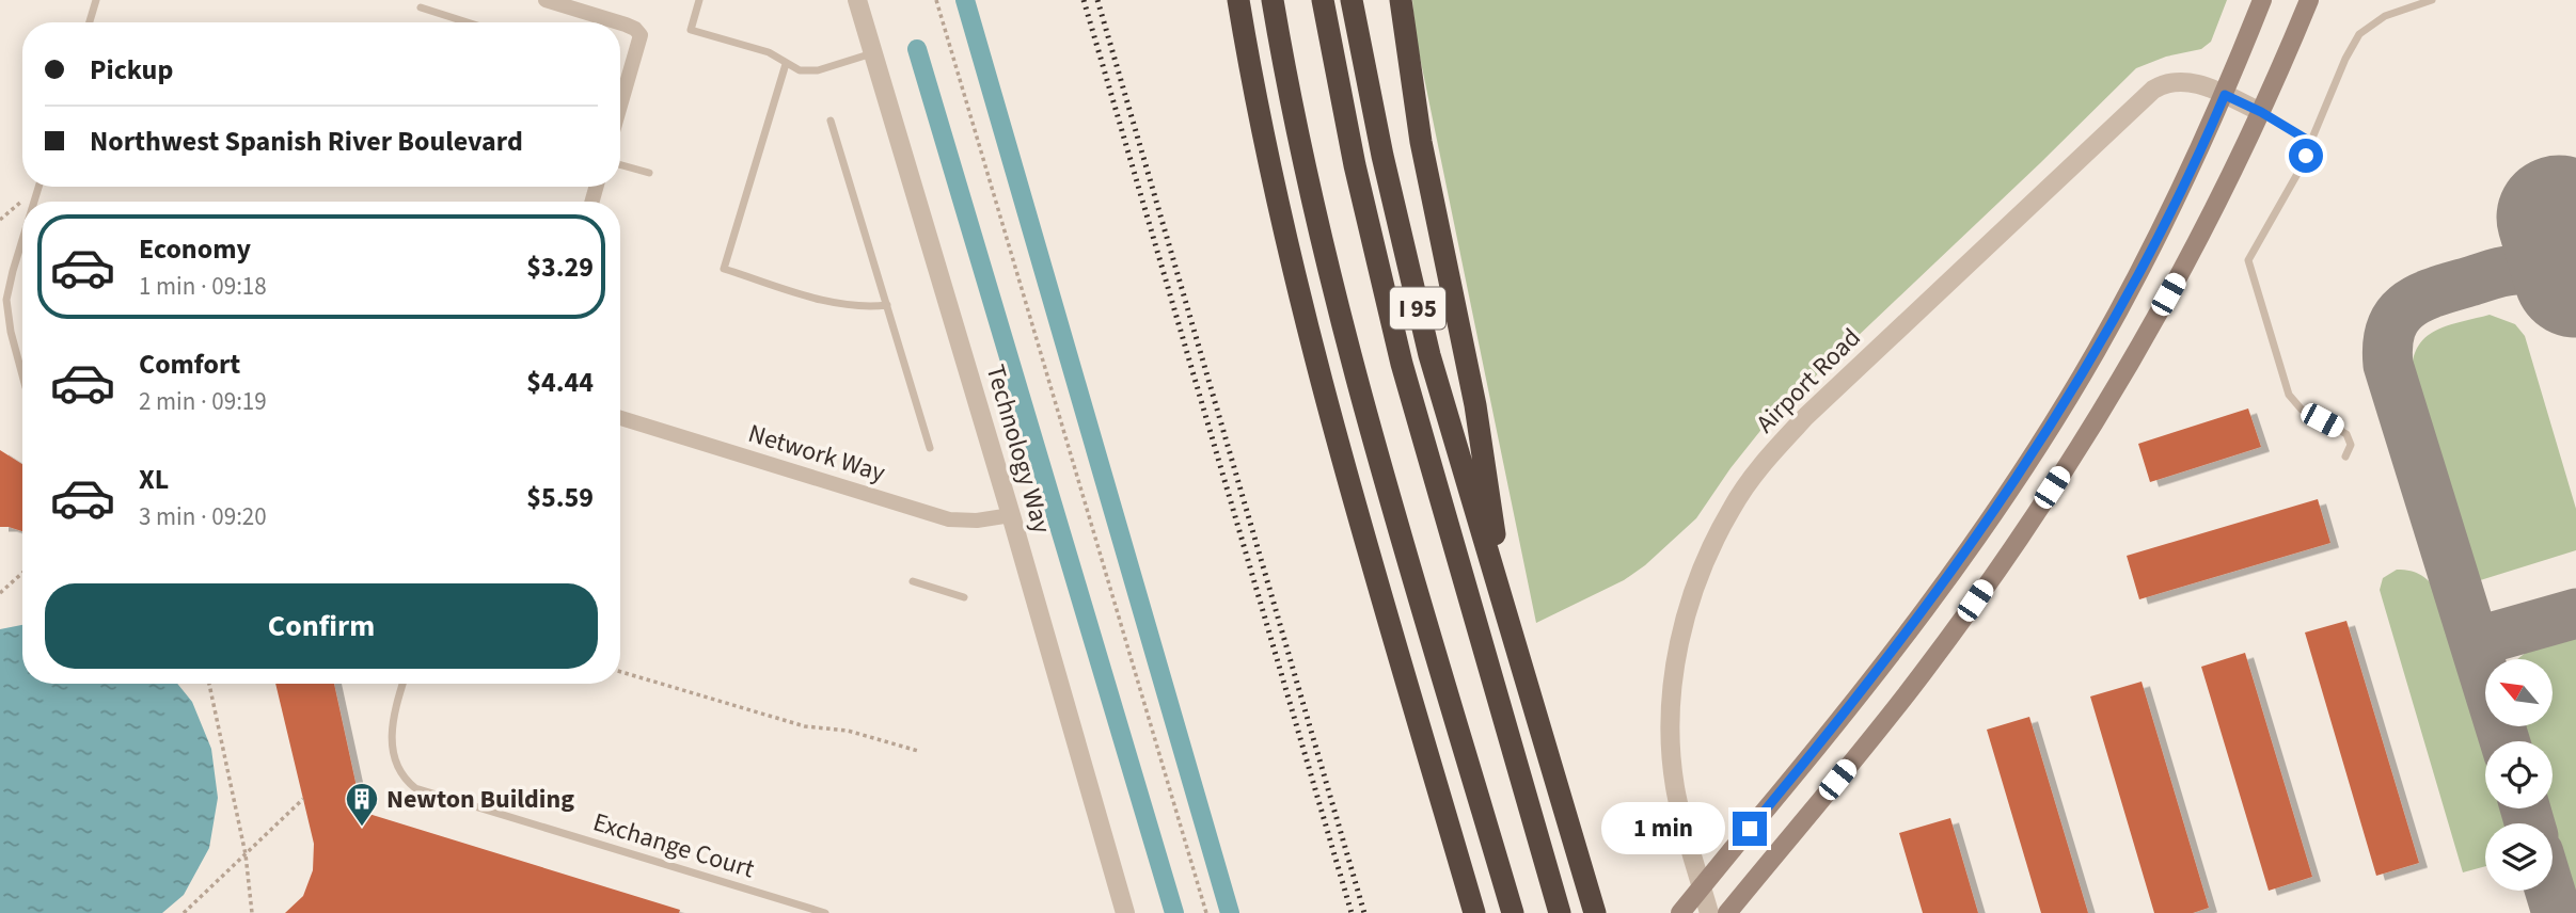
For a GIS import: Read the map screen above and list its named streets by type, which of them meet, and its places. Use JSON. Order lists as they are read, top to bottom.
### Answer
{
  "streets": {
    "highway": ["I 95"],
    "street": ["Airport Road", "Technology Way", "Network Way"],
    "lane": ["Exchange Court"]
  },
  "crossings": [
    ["Technology Way", "Network Way"]
  ],
  "places": {
    "building": ["Newton Building"]
  },
  "north": "top left",
  "page": {
    "banner": ["Pickup", "Northwest Spanish River Boulevard"],
    "list": [
      {
        "name": "Economy",
        "note": "1 min · 09:18",
        "value": "$3.29"
      },
      {
        "name": "Comfort",
        "note": "2 min · 09:19",
        "value": "$4.44"
      },
      {
        "name": "XL",
        "note": "3 min · 09:20",
        "value": "$5.59"
      }
    ],
    "buttons": "Confirm",
    "bubble": "1 min"
  }
}
